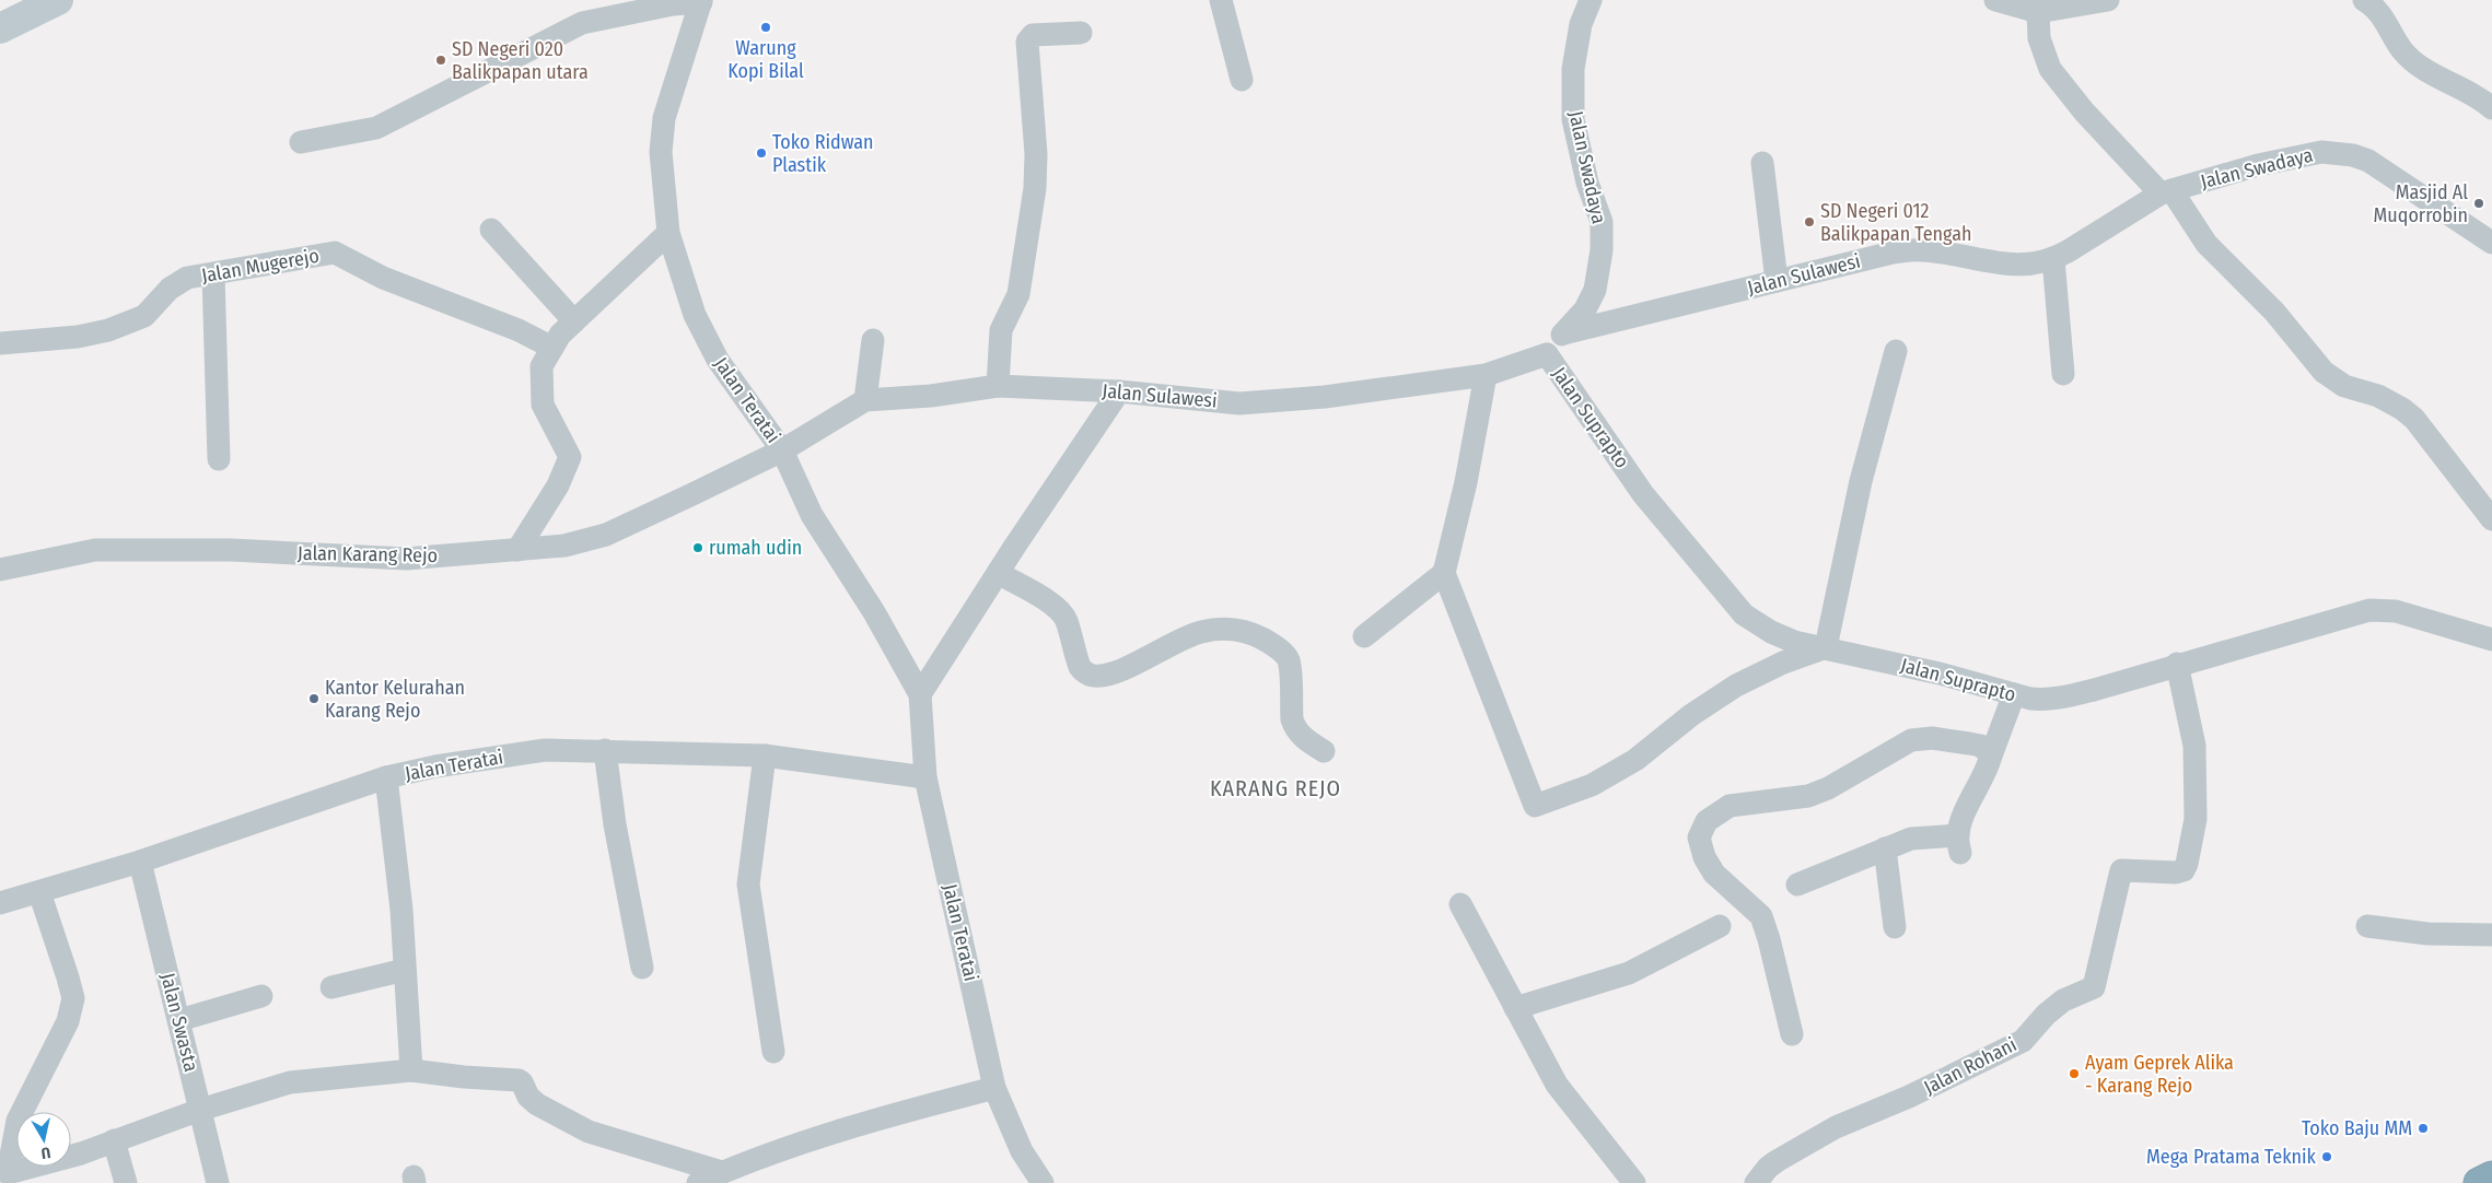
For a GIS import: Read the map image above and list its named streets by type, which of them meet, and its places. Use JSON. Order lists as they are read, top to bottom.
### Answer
{
  "streets": {
    "street": [
      "Jalan Swadaya",
      "Jalan Mugerejo",
      "Jalan Sulawesi",
      "Jalan Teratai",
      "Jalan Suprapto",
      "Jalan Karang Rejo",
      "Jalan Swasta",
      "Jalan Rohani"
    ]
  },
  "crossings": [
    ["Jalan Swadaya", "Jalan Sulawesi"],
    ["Jalan Swadaya", "Jalan Suprapto"],
    ["Jalan Sulawesi", "Jalan Teratai"],
    ["Jalan Sulawesi", "Jalan Suprapto"],
    ["Jalan Sulawesi", "Jalan Karang Rejo"],
    ["Jalan Teratai", "Jalan Karang Rejo"],
    ["Jalan Teratai", "Jalan Swasta"],
    ["Jalan Suprapto", "Jalan Rohani"]
  ],
  "districts": ["KARANG REJO"],
  "places": [
    "Warung Kopi Bilal",
    "SD Negeri 020 Balikpapan utara",
    "Toko Ridwan Plastik",
    "Masjid Al Muqorrobin",
    "SD Negeri 012 Balikpapan Tengah",
    "rumah udin",
    "Kantor Kelurahan Karang Rejo",
    "Ayam Geprek Alika - Karang Rejo",
    "Toko Baju MM",
    "Mega Pratama Teknik"
  ],
  "north": "bottom"
}
